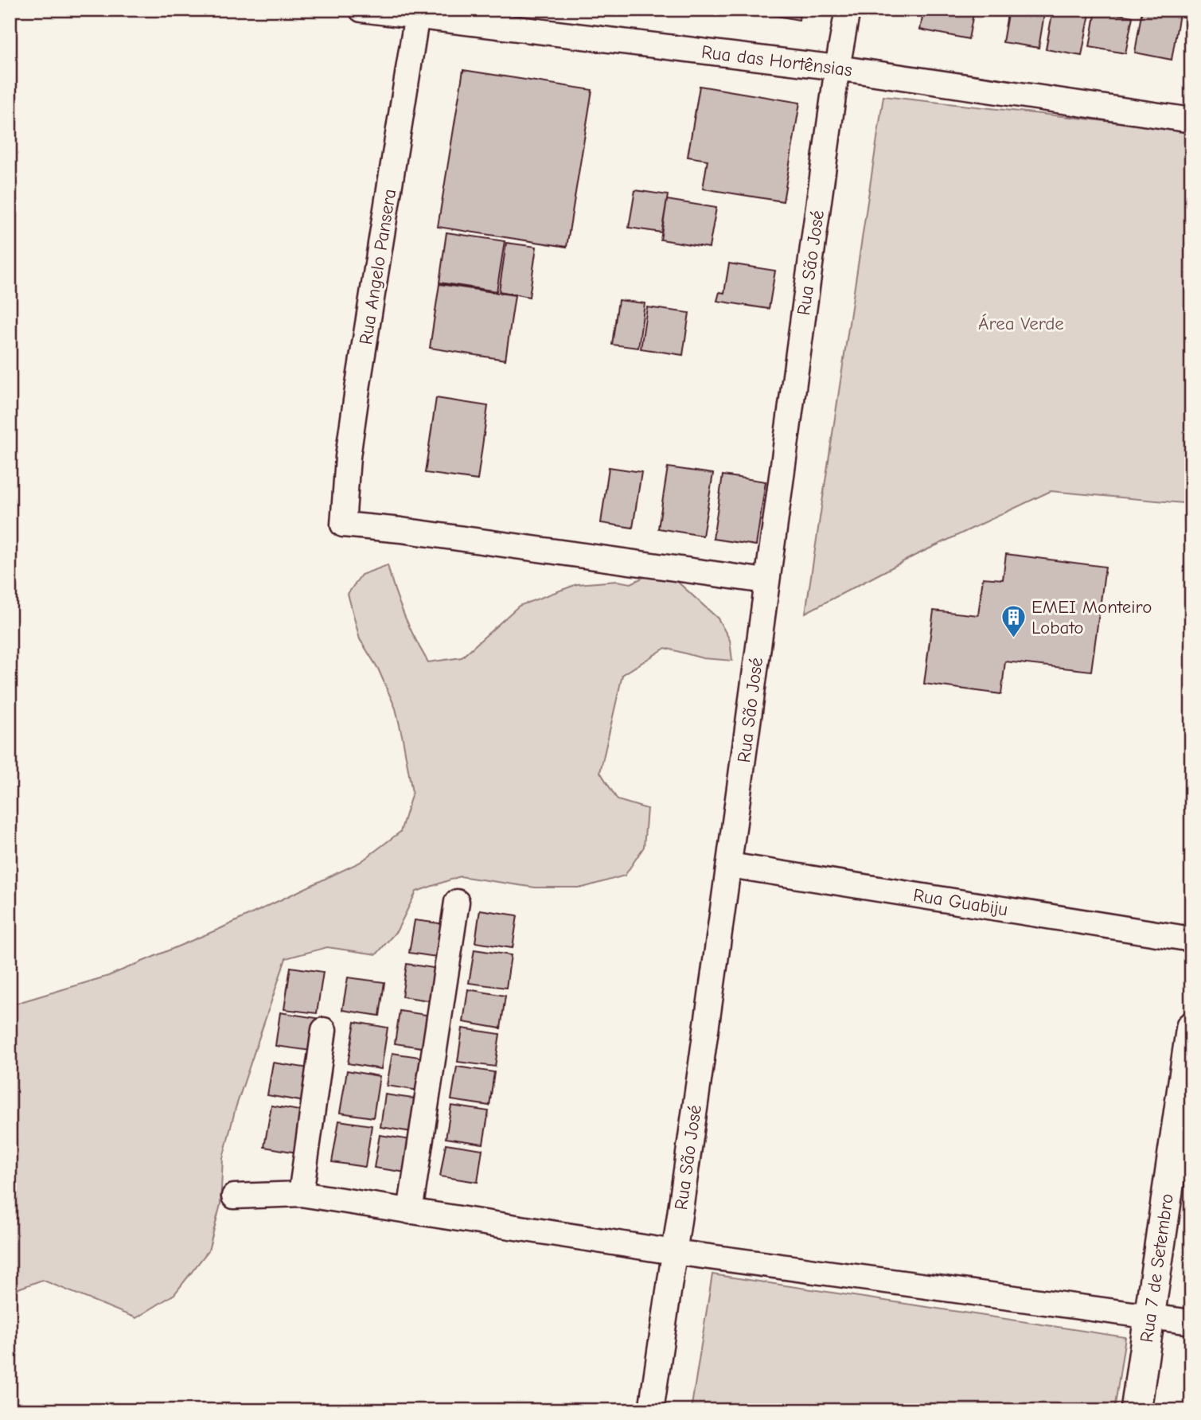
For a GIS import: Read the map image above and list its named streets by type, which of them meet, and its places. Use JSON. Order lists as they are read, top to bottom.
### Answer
{
  "streets": {
    "street": [
      "Rua das Hortênsias",
      "Rua São José",
      "Rua Angelo Pansera",
      "Rua Guabiju",
      "Rua 7 de Setembro"
    ]
  },
  "crossings": [
    ["Rua das Hortênsias", "Rua São José"],
    ["Rua das Hortênsias", "Rua Angelo Pansera"],
    ["Rua São José", "Rua Angelo Pansera"],
    ["Rua São José", "Rua Guabiju"]
  ],
  "parks": ["Área Verde"],
  "places": {
    "building": ["EMEI Monteiro Lobato"]
  }
}
